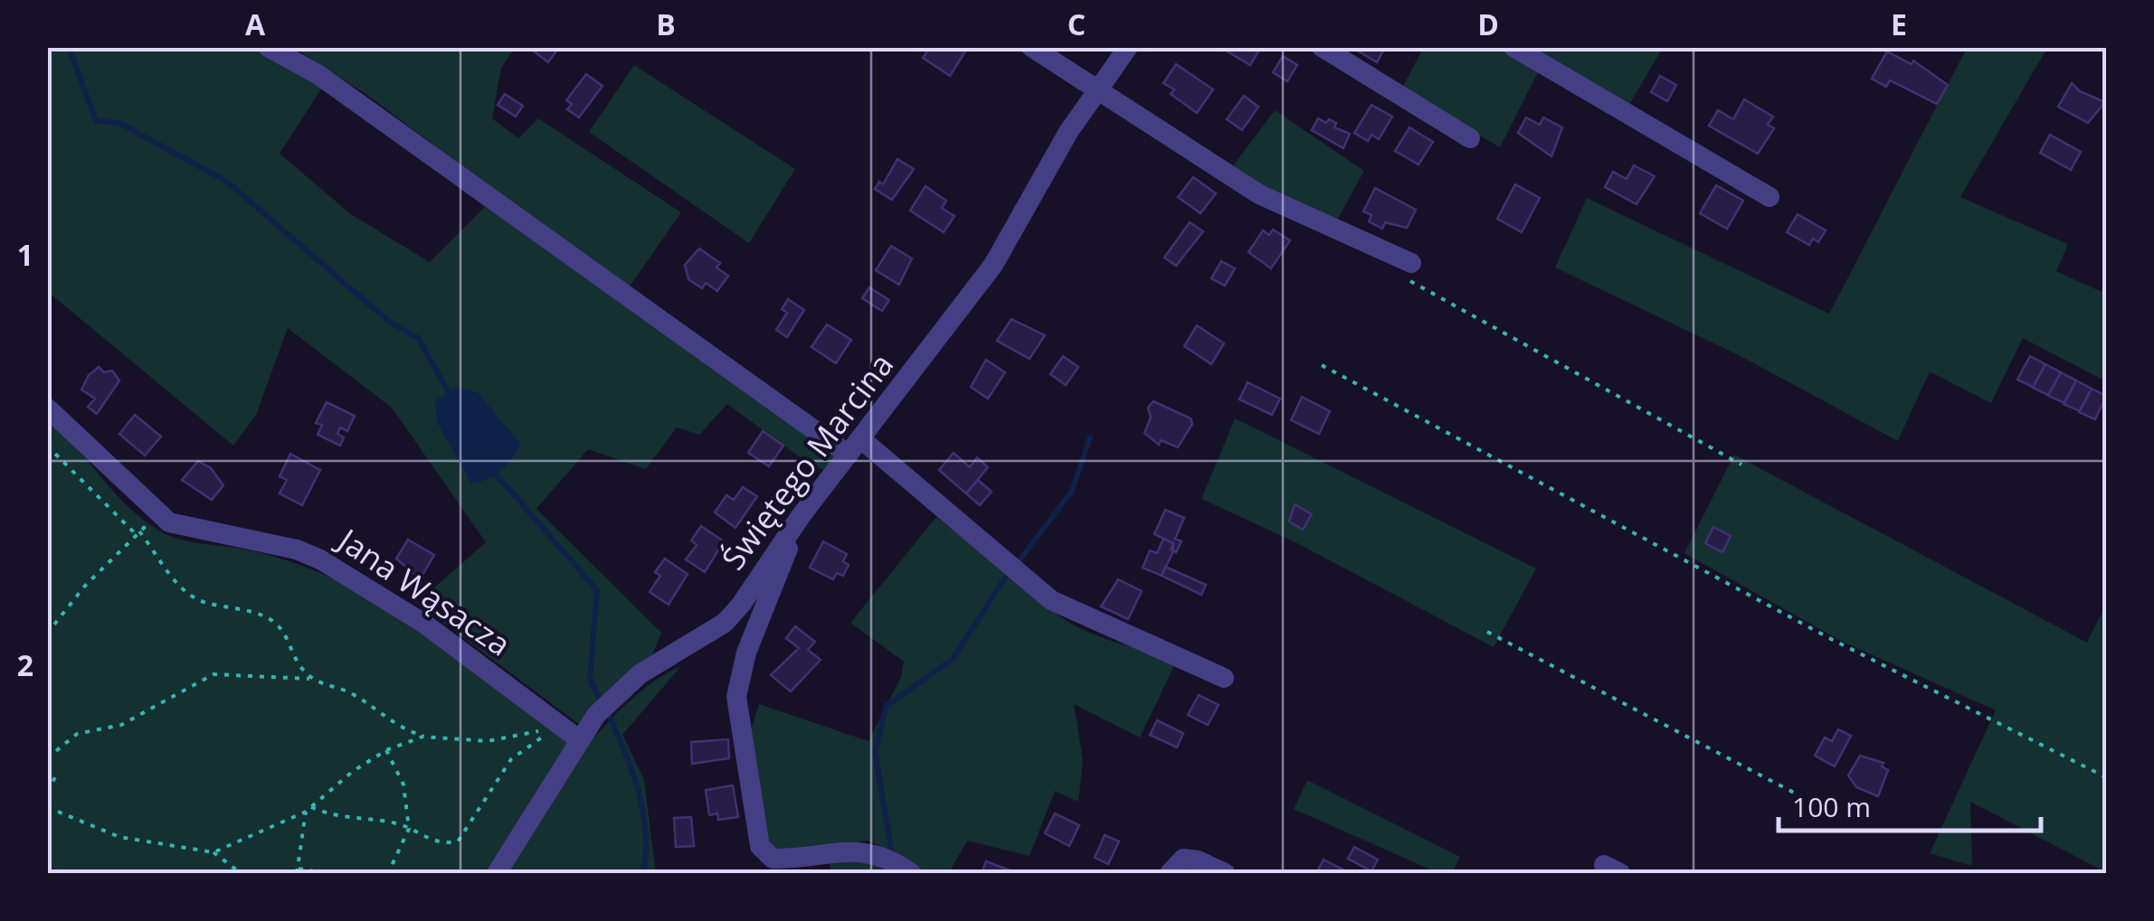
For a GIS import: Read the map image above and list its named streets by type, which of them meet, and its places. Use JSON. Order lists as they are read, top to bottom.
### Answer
{
  "streets": {
    "street": ["Świętego Marcina", "Jana Wąsacza"]
  },
  "crossings": [
    ["Świętego Marcina", "Jana Wąsacza"]
  ],
  "scale_bar": "100 m",
  "grid": {
    "columns": [
      "A",
      "B",
      "C",
      "D",
      "E"
    ],
    "rows": ["1", "2"]
  }
}
